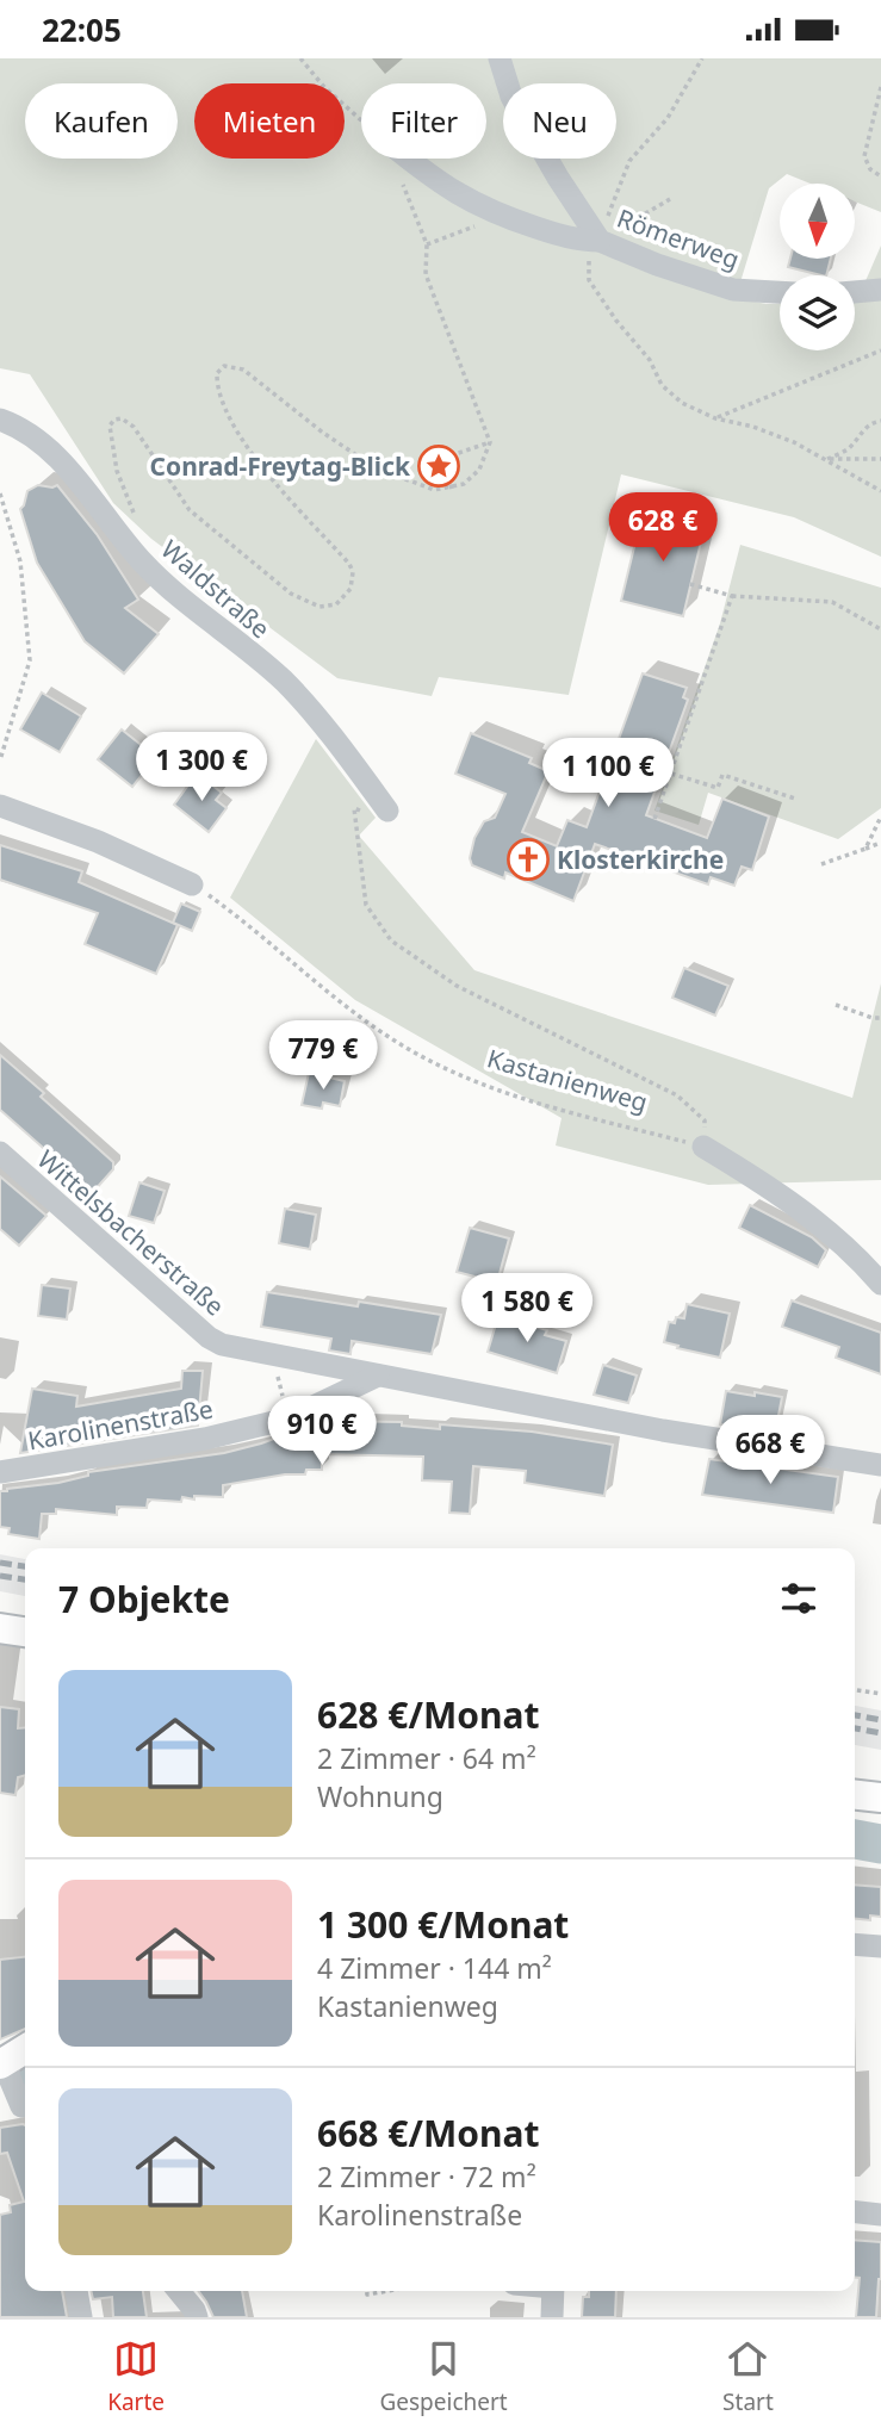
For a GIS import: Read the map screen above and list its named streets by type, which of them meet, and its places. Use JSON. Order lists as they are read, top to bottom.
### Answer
{
  "streets": {
    "street": [
      "Römerweg",
      "Waldstraße",
      "Wittelsbacherstraße",
      "Karolinenstraße"
    ],
    "path": ["Kastanienweg"]
  },
  "crossings": [
    ["Wittelsbacherstraße", "Karolinenstraße"]
  ],
  "places": {
    "place": ["Conrad-Freytag-Blick"],
    "church": ["Klosterkirche"]
  },
  "north": "bottom",
  "page": {
    "status": "22:05",
    "chip": [
      "Kaufen",
      "Mieten",
      "Filter",
      "Neu"
    ],
    "price": [
      "628 €",
      "1 300 €",
      "1 100 €",
      "779 €",
      "1 580 €",
      "910 €",
      "668 €"
    ],
    "heading": "7 Objekte",
    "list": [
      {
        "name": "628 €/Monat",
        "note": "2 Zimmer · 64 m² · Wohnung"
      },
      {
        "name": "1 300 €/Monat",
        "note": "4 Zimmer · 144 m² · Kastanienweg"
      },
      {
        "name": "668 €/Monat",
        "note": "2 Zimmer · 72 m² · Karolinenstraße"
      }
    ],
    "tabs": ["Karte", "Gespeichert", "Start"]
  }
}
